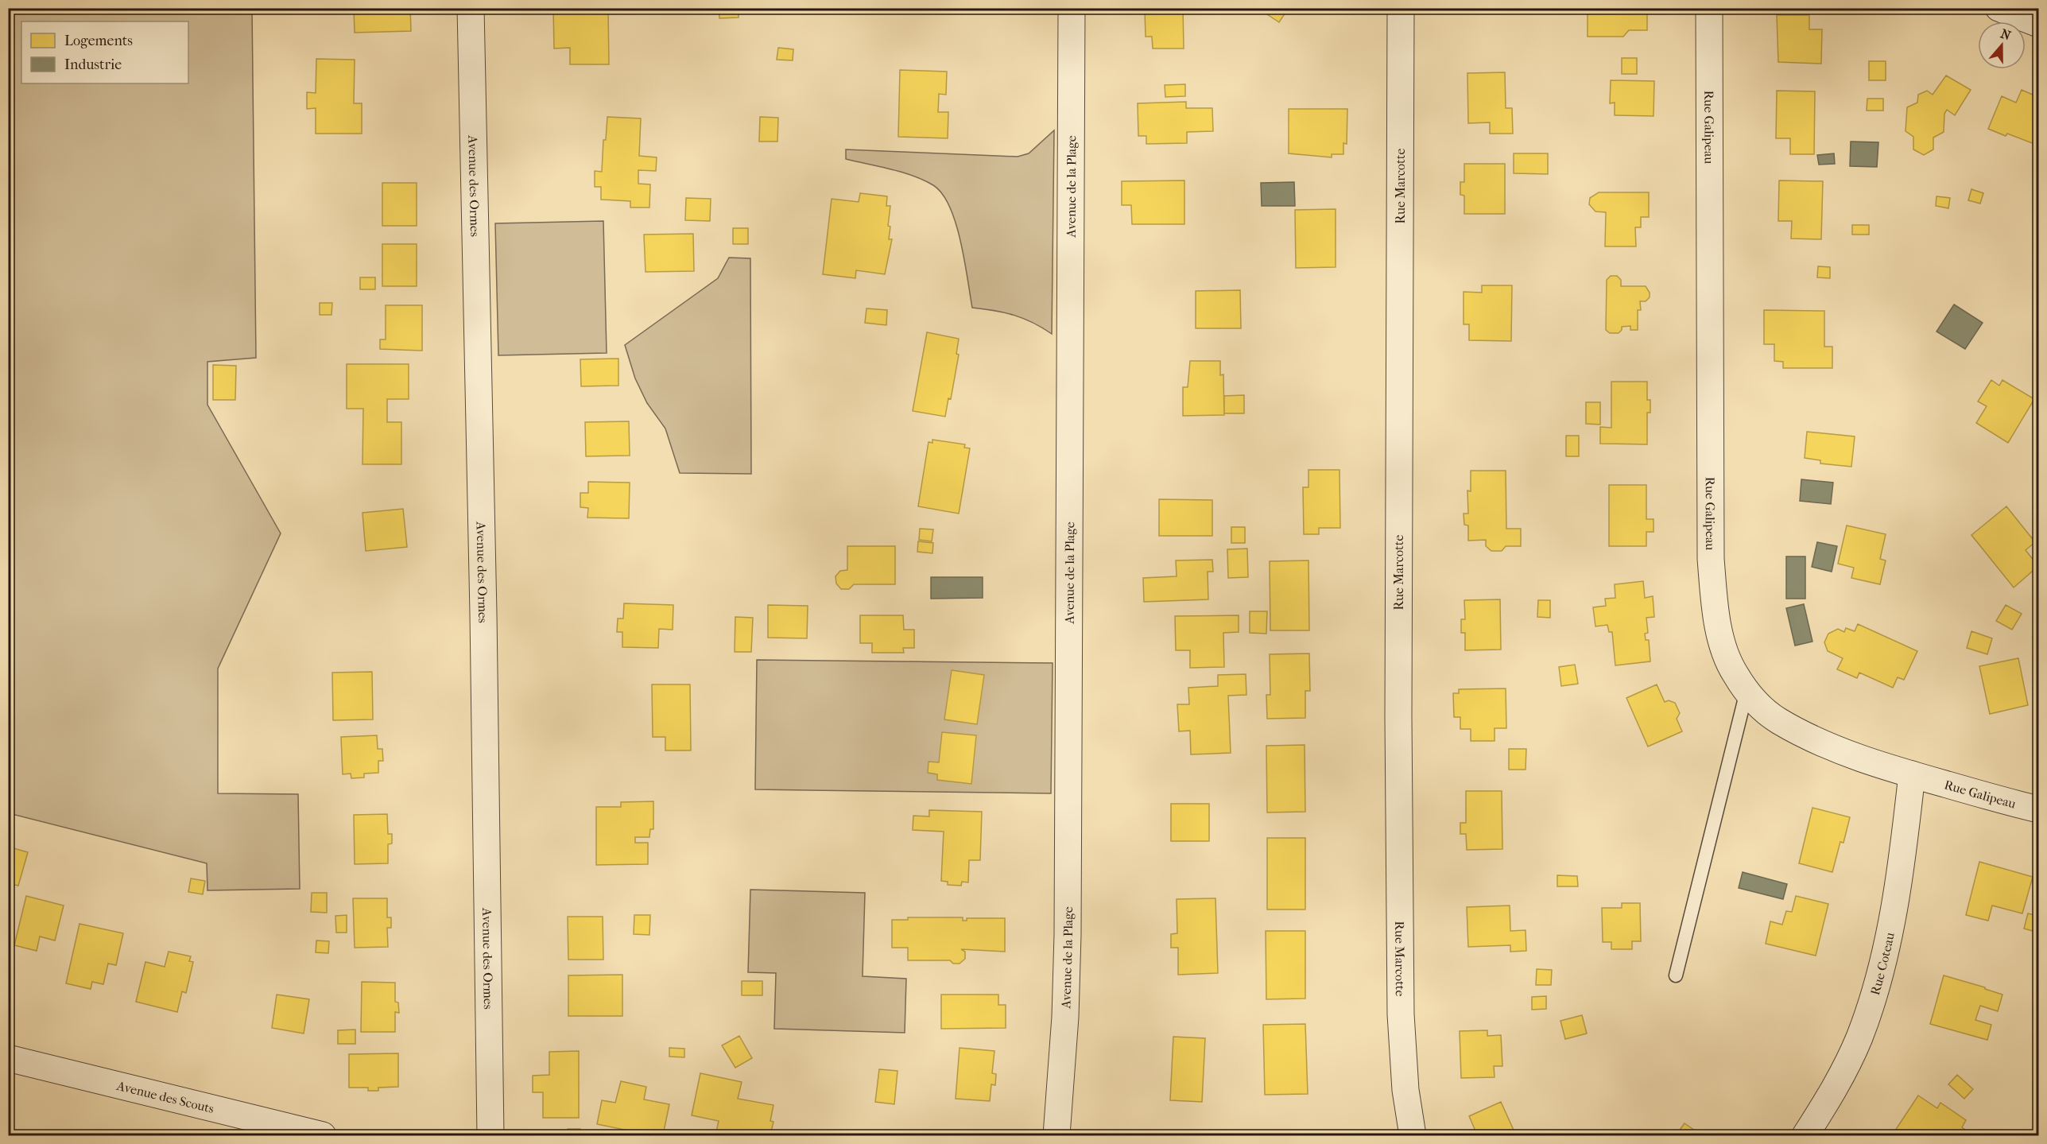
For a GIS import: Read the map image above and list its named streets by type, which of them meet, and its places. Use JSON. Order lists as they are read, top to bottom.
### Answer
{
  "streets": {
    "street": [
      "Rue Galipeau",
      "Avenue des Ormes",
      "Avenue de la Plage",
      "Rue Marcotte",
      "Rue Coteau",
      "Avenue des Scouts"
    ]
  },
  "crossings": [
    ["Rue Galipeau", "Rue Coteau"]
  ],
  "legend": ["Logements", "Industrie"],
  "north": "top"
}
